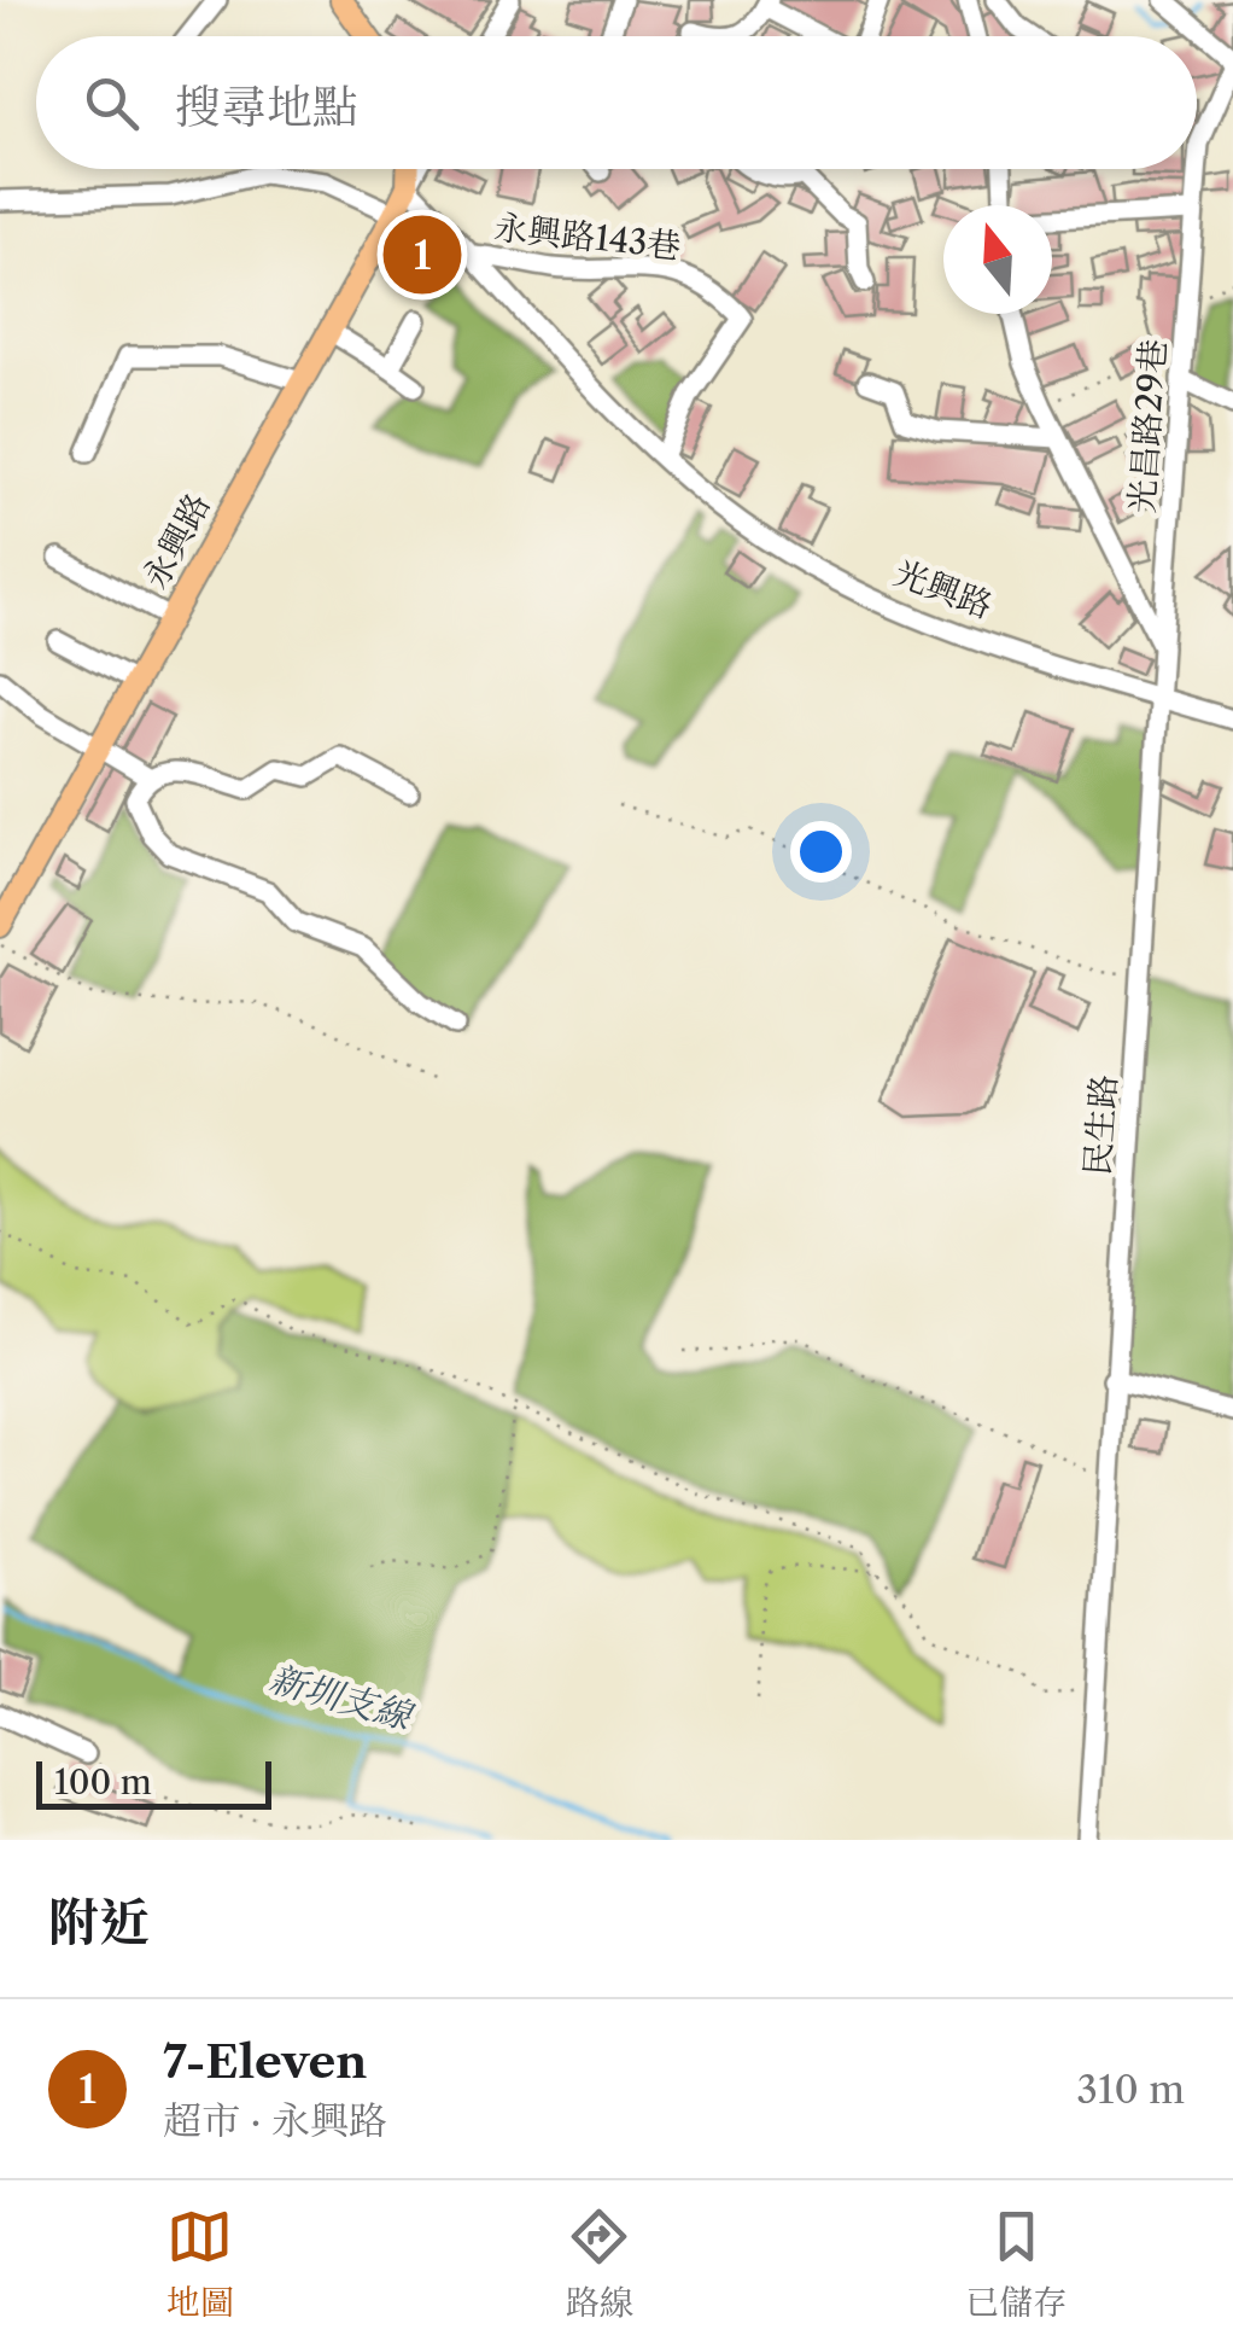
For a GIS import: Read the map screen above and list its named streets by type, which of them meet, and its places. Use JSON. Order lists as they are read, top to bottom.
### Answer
{
  "streets": {
    "main road": ["永興路"],
    "street": [
      "永興路143巷",
      "光昌路29巷",
      "光興路",
      "民生路"
    ]
  },
  "crossings": [
    ["永興路143巷", "光興路"],
    ["光昌路29巷", "民生路"],
    ["光興路", "民生路"]
  ],
  "water": ["新圳支線"],
  "scale_bar": "100 m",
  "north": "top",
  "page": {
    "search": "搜尋地點",
    "pins": "1",
    "scale": "100 m",
    "heading": "附近",
    "list": [
      {
        "mark": "1",
        "name": "7-Eleven",
        "note": "超市 · 永興路",
        "value": "310 m"
      }
    ],
    "nav": ["地圖", "路線", "已儲存"]
  }
}
